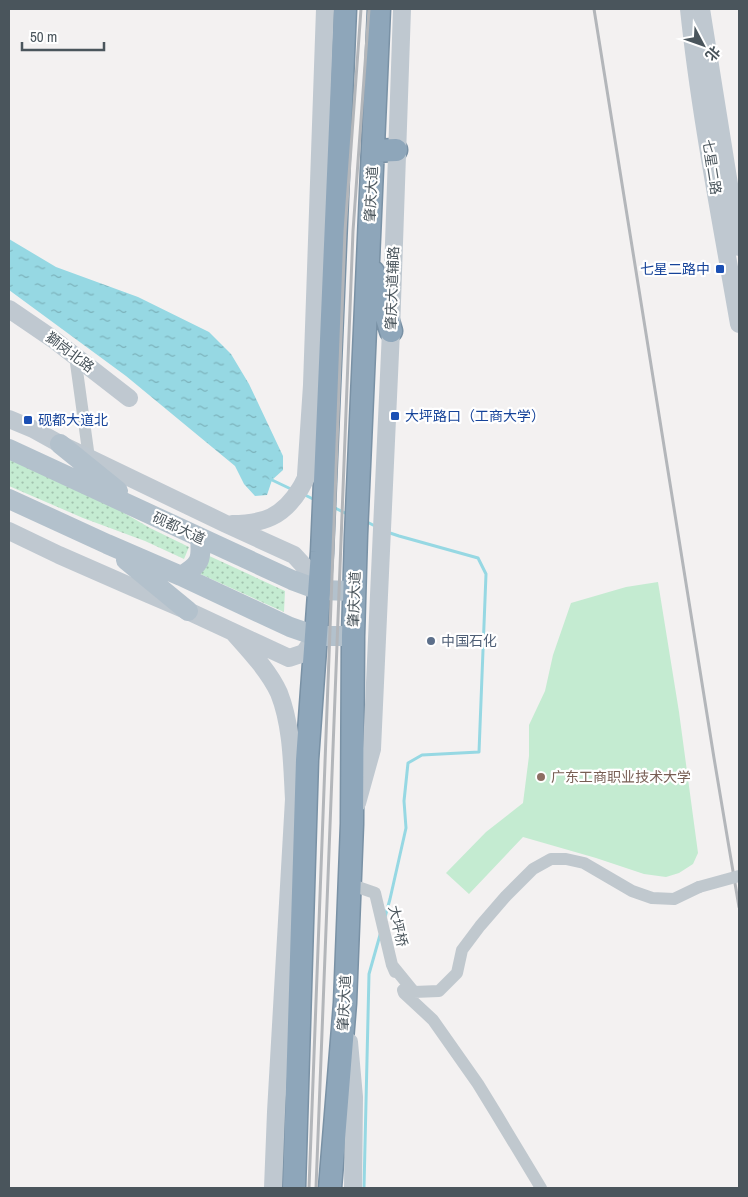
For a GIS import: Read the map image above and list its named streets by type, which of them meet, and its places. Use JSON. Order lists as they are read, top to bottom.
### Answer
{
  "streets": {
    "highway": ["肇庆大道"],
    "main road": ["砚都大道"],
    "street": [
      "七星二路",
      "肇庆大道辅路",
      "獅岗北路",
      "大坪桥"
    ]
  },
  "crossings": [
    ["肇庆大道", "肇庆大道辅路"],
    ["肇庆大道", "砚都大道"],
    ["肇庆大道", "大坪桥"]
  ],
  "places": {
    "transit": ["七星二路中", "大坪路口（工商大学）", "砚都大道北"],
    "other": ["中国石化", "广东工商职业技术大学"]
  },
  "scale_bar": "50 m",
  "north": "bottom right"
}
